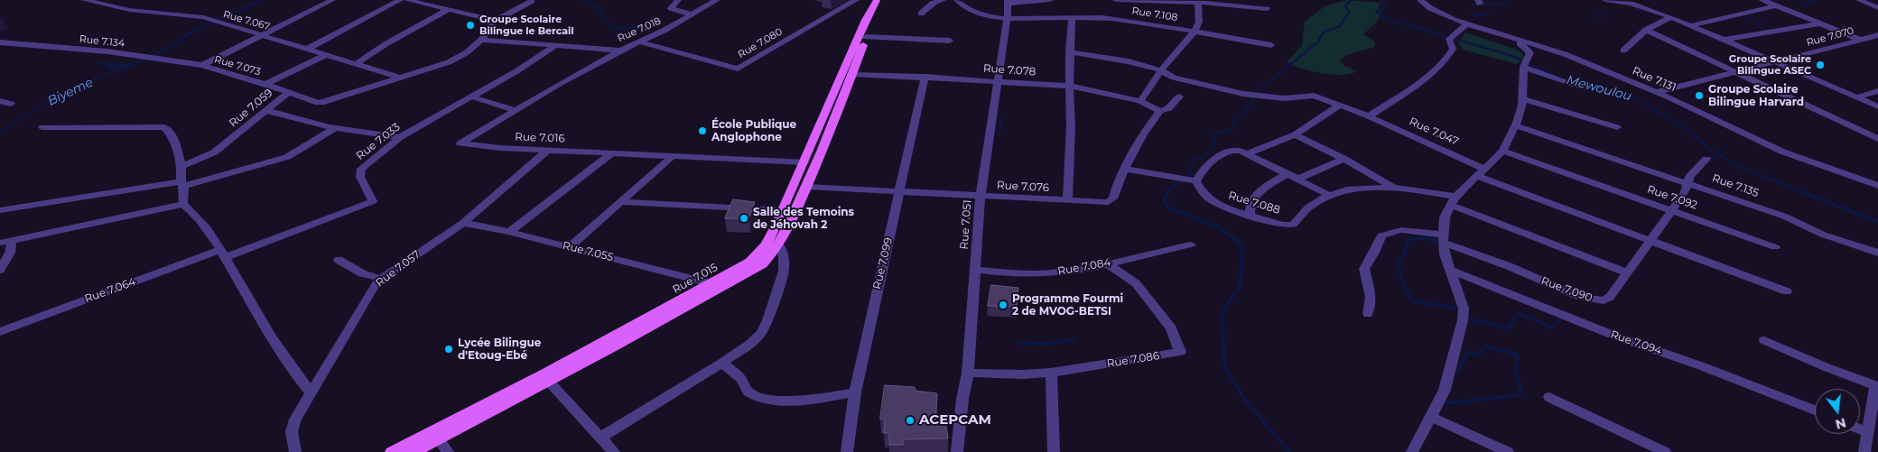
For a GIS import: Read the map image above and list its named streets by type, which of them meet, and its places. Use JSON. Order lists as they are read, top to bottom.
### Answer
{
  "streets": {
    "main road": ["Rue 7.015"],
    "street": [
      "Rue 7.108",
      "Rue 7.067",
      "Rue 7.018",
      "Rue 7.070",
      "Rue 7.134",
      "Rue 7.080",
      "Rue 7.073",
      "Rue 7.078",
      "Rue 7.131",
      "Rue 7.059",
      "Rue 7.047",
      "Rue 7.016",
      "Rue 7.033",
      "Rue 7.135",
      "Rue 7.076",
      "Rue 7.092",
      "Rue 7.088",
      "Rue 7.051",
      "Rue 7.055",
      "Rue 7.099",
      "Rue 7.084",
      "Rue 7.057",
      "Rue 7.090",
      "Rue 7.064",
      "Rue 7.094",
      "Rue 7.086"
    ]
  },
  "crossings": [
    ["Rue 7.108", "Rue 7.051"],
    ["Rue 7.067", "Rue 7.073"],
    ["Rue 7.067", "Rue 7.059"],
    ["Rue 7.018", "Rue 7.080"],
    ["Rue 7.018", "Rue 7.059"],
    ["Rue 7.018", "Rue 7.016"],
    ["Rue 7.018", "Rue 7.033"],
    ["Rue 7.070", "Rue 7.131"],
    ["Rue 7.134", "Rue 7.073"],
    ["Rue 7.078", "Rue 7.076"],
    ["Rue 7.078", "Rue 7.051"],
    ["Rue 7.078", "Rue 7.099"],
    ["Rue 7.078", "Rue 7.015"],
    ["Rue 7.047", "Rue 7.090"],
    ["Rue 7.016", "Rue 7.057"],
    ["Rue 7.016", "Rue 7.015"],
    ["Rue 7.033", "Rue 7.064"],
    ["Rue 7.135", "Rue 7.090"],
    ["Rue 7.076", "Rue 7.051"],
    ["Rue 7.076", "Rue 7.099"],
    ["Rue 7.076", "Rue 7.015"],
    ["Rue 7.092", "Rue 7.090"],
    ["Rue 7.088", "Rue 7.090"],
    ["Rue 7.051", "Rue 7.084"],
    ["Rue 7.051", "Rue 7.086"],
    ["Rue 7.055", "Rue 7.057"],
    ["Rue 7.055", "Rue 7.015"],
    ["Rue 7.084", "Rue 7.086"]
  ],
  "water": ["Mewoulou", "Biyeme"],
  "places": [
    "Groupe Scolaire Bilingue le Bercail",
    "Groupe Scolaire Bilingue ASEC",
    "Groupe Scolaire Bilingue Harvard",
    "École Publique Anglophone",
    "Salle des Temoins de Jéhovah 2",
    "Programme Fourmi 2 de MVOG-BETSI",
    "Lycée Bilingue d'Etoug-Ebé",
    "ACEPCAM"
  ],
  "north": "bottom"
}
